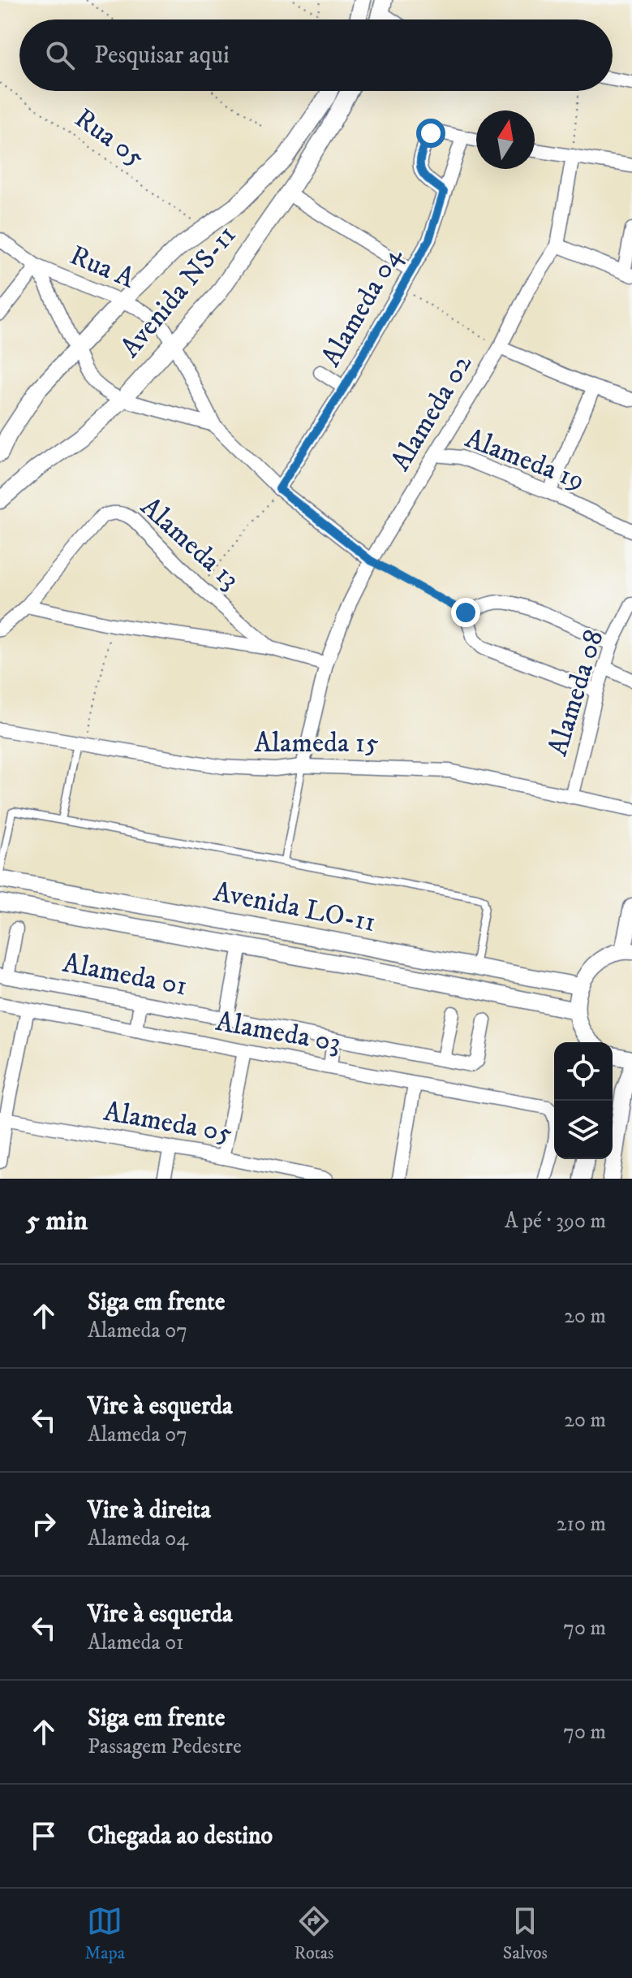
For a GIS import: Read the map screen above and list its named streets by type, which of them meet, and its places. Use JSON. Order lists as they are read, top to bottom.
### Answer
{
  "streets": {
    "street": [
      "Rua A",
      "Avenida NS-11",
      "Alameda 04",
      "Alameda 02",
      "Alameda 19",
      "Alameda 13",
      "Alameda 08",
      "Alameda 15",
      "Avenida LO-11",
      "Alameda 01",
      "Alameda 03",
      "Alameda 05"
    ],
    "path": ["Rua 05"]
  },
  "crossings": [
    ["Rua A", "Avenida NS-11"],
    ["Alameda 02", "Alameda 19"],
    ["Alameda 02", "Alameda 13"],
    ["Alameda 02", "Alameda 15"],
    ["Alameda 08", "Alameda 15"]
  ],
  "north": "top",
  "page": {
    "search": "Pesquisar aqui",
    "heading": ["5 min", "A pé · 390 m"],
    "list": [
      ["Siga em frente", "Alameda 07", "20 m"],
      ["Vire à esquerda", "Alameda 07", "20 m"],
      ["Vire à direita", "Alameda 04", "210 m"],
      ["Vire à esquerda", "Alameda 01", "70 m"],
      ["Siga em frente", "Passagem Pedestre", "70 m"],
      "Chegada ao destino"
    ],
    "nav": ["Mapa", "Rotas", "Salvos"]
  }
}
